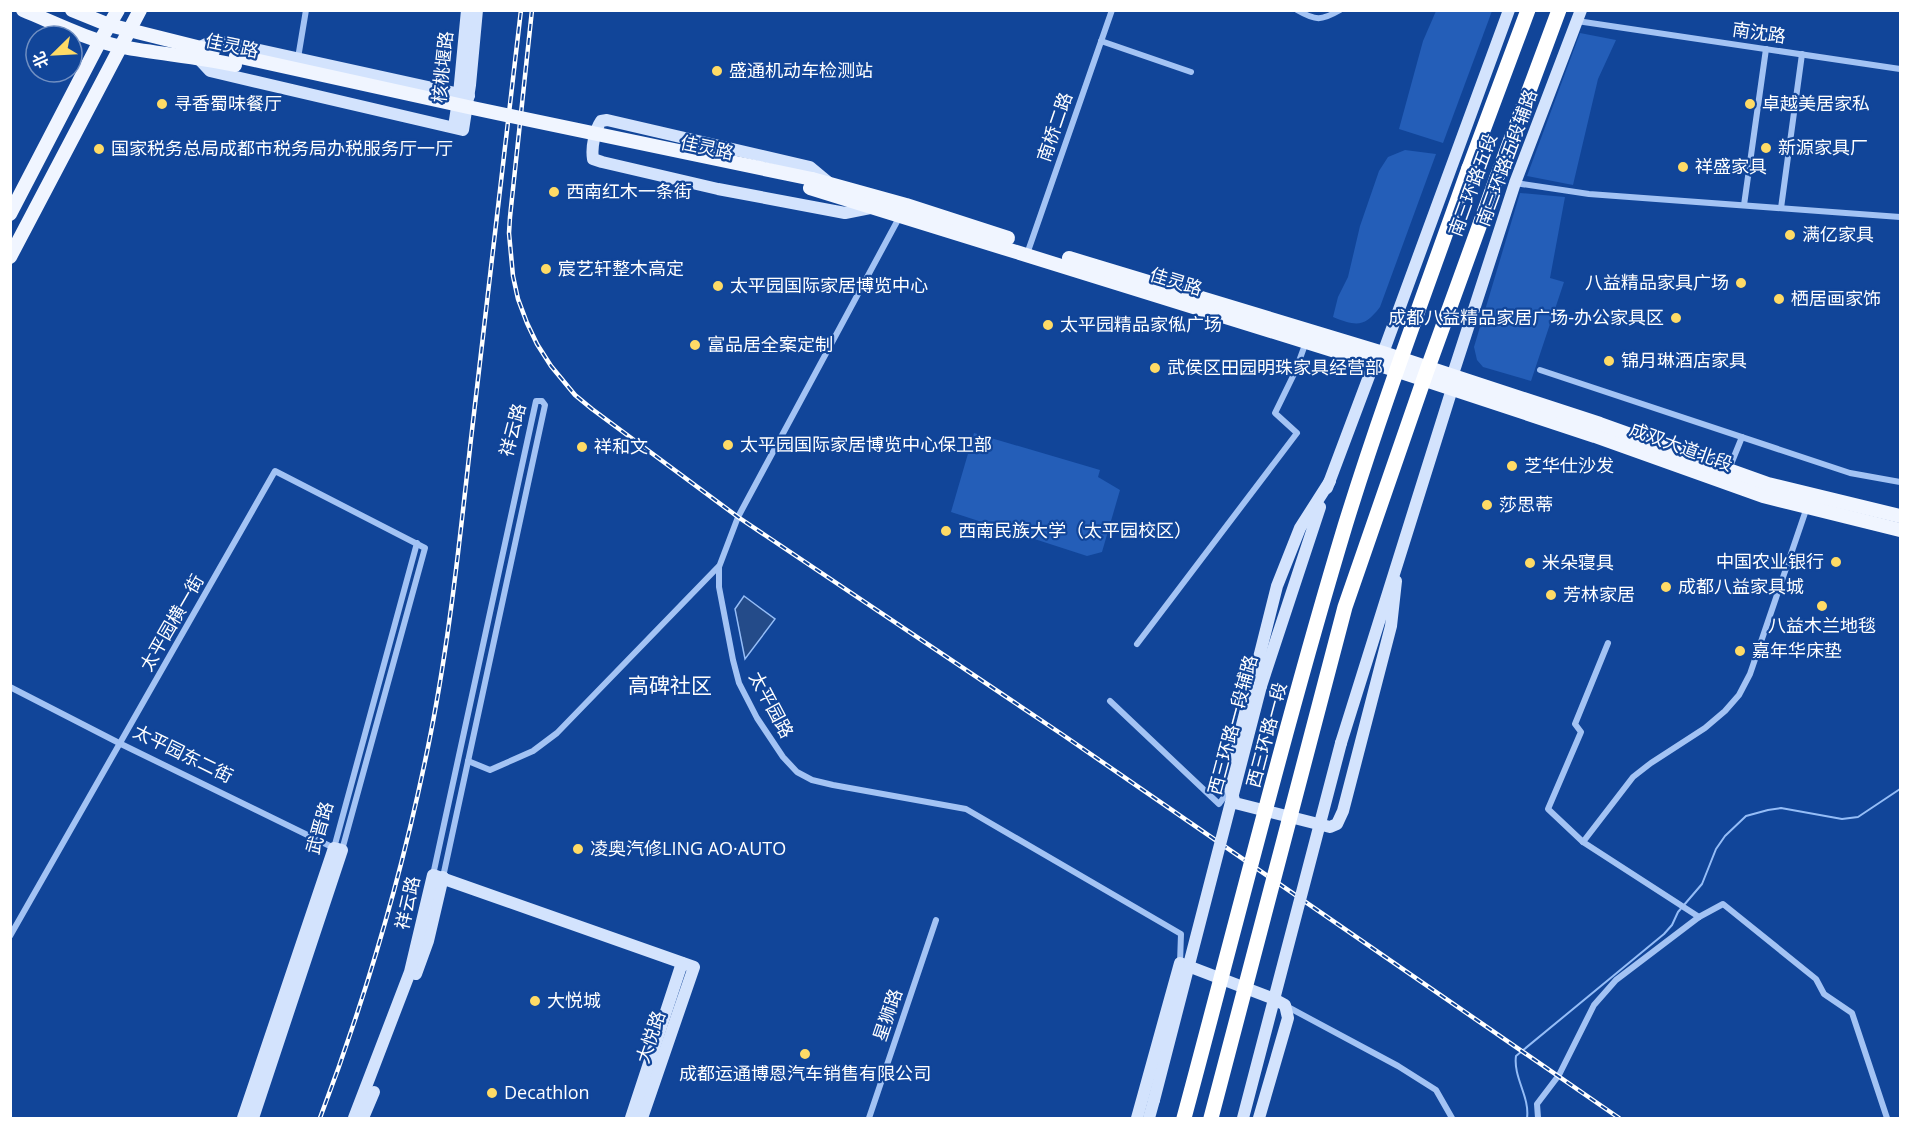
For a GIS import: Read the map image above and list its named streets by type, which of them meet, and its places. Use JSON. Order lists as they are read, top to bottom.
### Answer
{
  "streets": {
    "highway": ["南三环路五段", "西三环路一段"],
    "main road": [
      "佳灵路",
      "核桃堰路",
      "南三环路五段辅路",
      "祥云路",
      "成双大道北段",
      "西三环路一段辅路",
      "武晋路",
      "大悦路"
    ],
    "street": [
      "南沈路",
      "南桥二路",
      "太平园横一街",
      "太平园路",
      "太平园东二街",
      "星狮路"
    ]
  },
  "crossings": [
    ["南沈路", "南三环路五段辅路"],
    ["佳灵路", "南桥二路"],
    ["佳灵路", "太平园路"],
    ["佳灵路", "西三环路一段辅路"],
    ["南三环路五段辅路", "成双大道北段"],
    ["南三环路五段", "西三环路一段"],
    ["太平园横一街", "太平园东二街"],
    ["太平园横一街", "武晋路"],
    ["太平园东二街", "武晋路"]
  ],
  "districts": ["高碑社区"],
  "places": [
    "盛通机动车检测站",
    "寻香蜀味餐厅",
    "卓越美居家私",
    "新源家具厂",
    "国家税务总局成都市税务局办税服务厅一厅",
    "祥盛家具",
    "西南红木一条街",
    "满亿家具",
    "宸艺轩整木高定",
    "八益精品家具广场",
    "太平园国际家居博览中心",
    "栖居画家饰",
    "成都八益精品家居广场-办公家具区",
    "太平园精品家俬广场",
    "富品居全案定制",
    "锦月琳酒店家具",
    "武侯区田园明珠家具经营部",
    "太平园国际家居博览中心保卫部",
    "祥和文",
    "芝华仕沙发",
    "莎思蒂",
    "西南民族大学（太平园校区）",
    "中国农业银行",
    "米朵寝具",
    "成都八益家具城",
    "芳林家居",
    "八益木兰地毯",
    "嘉年华床垫",
    "凌奥汽修LING AO·AUTO",
    "大悦城",
    "成都运通博恩汽车销售有限公司",
    "Decathlon"
  ],
  "north": "bottom left"
}
